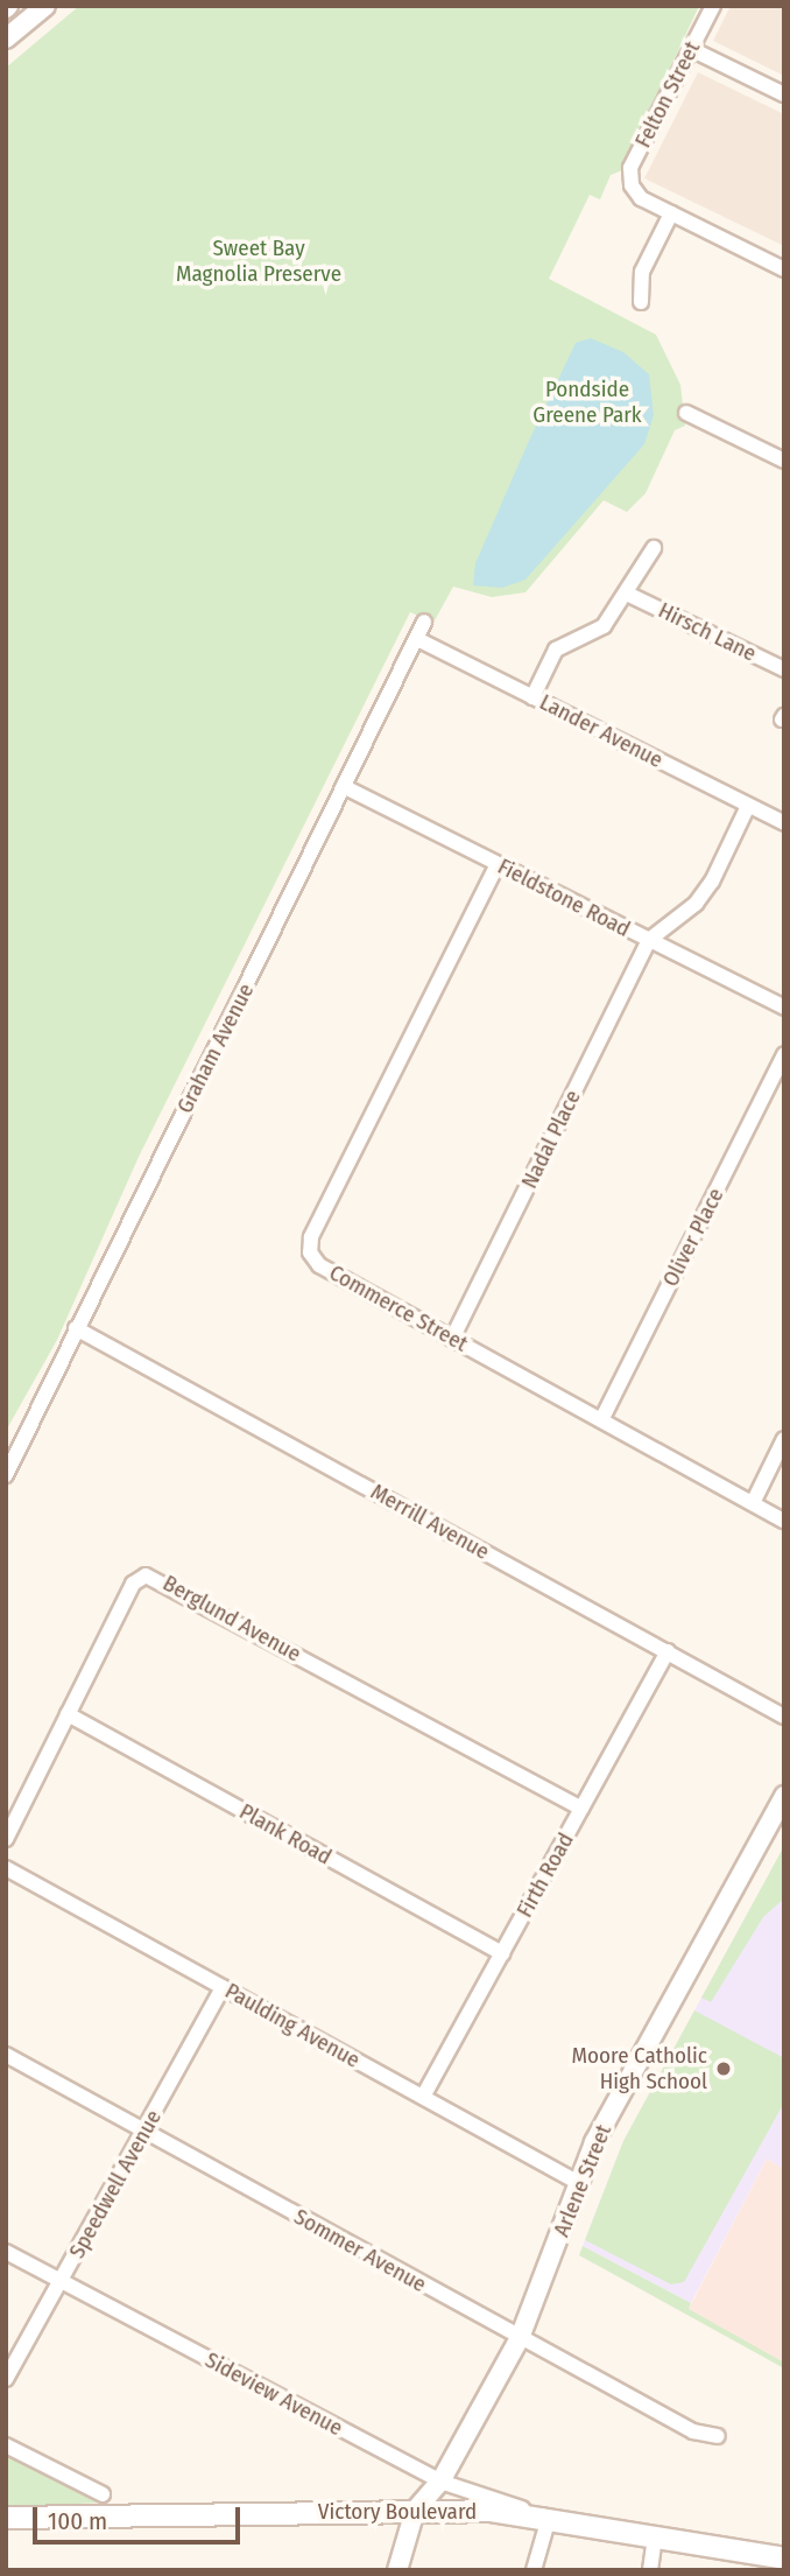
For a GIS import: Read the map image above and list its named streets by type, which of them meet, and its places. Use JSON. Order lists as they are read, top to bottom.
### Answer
{
  "streets": {
    "main road": ["Victory Boulevard"],
    "street": [
      "Felton Street",
      "Hirsch Lane",
      "Lander Avenue",
      "Fieldstone Road",
      "Graham Avenue",
      "Nadal Place",
      "Oliver Place",
      "Commerce Street",
      "Merrill Avenue",
      "Berglund Avenue",
      "Plank Road",
      "Firth Road",
      "Paulding Avenue",
      "Arlene Street",
      "Speedwell Avenue",
      "Sommer Avenue",
      "Sideview Avenue"
    ]
  },
  "crossings": [
    ["Hirsch Lane", "Lander Avenue"],
    ["Lander Avenue", "Graham Avenue"],
    ["Fieldstone Road", "Graham Avenue"],
    ["Fieldstone Road", "Nadal Place"],
    ["Fieldstone Road", "Commerce Street"],
    ["Graham Avenue", "Merrill Avenue"],
    ["Nadal Place", "Commerce Street"],
    ["Oliver Place", "Commerce Street"],
    ["Merrill Avenue", "Firth Road"],
    ["Berglund Avenue", "Plank Road"],
    ["Berglund Avenue", "Firth Road"],
    ["Plank Road", "Firth Road"],
    ["Firth Road", "Paulding Avenue"],
    ["Paulding Avenue", "Arlene Street"],
    ["Paulding Avenue", "Speedwell Avenue"],
    ["Arlene Street", "Sommer Avenue"],
    ["Arlene Street", "Sideview Avenue"],
    ["Arlene Street", "Victory Boulevard"],
    ["Speedwell Avenue", "Sommer Avenue"],
    ["Speedwell Avenue", "Sideview Avenue"],
    ["Sideview Avenue", "Victory Boulevard"]
  ],
  "parks": ["Sweet Bay Magnolia Preserve", "Pondside Greene Park"],
  "places": ["Moore Catholic High School"],
  "scale_bar": "100 m"
}
